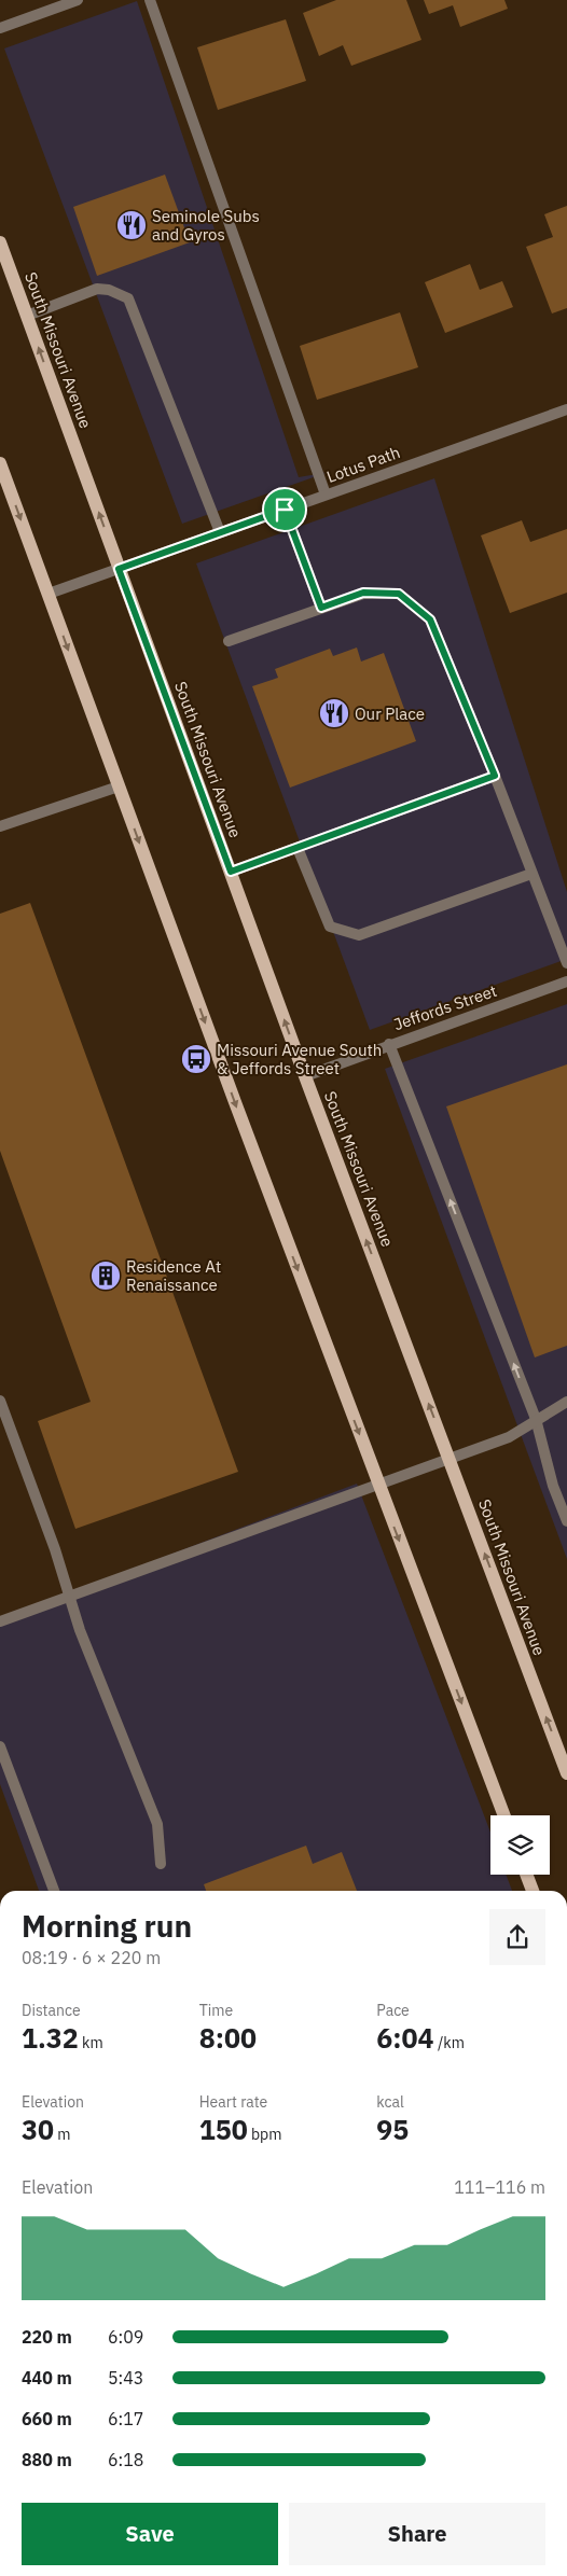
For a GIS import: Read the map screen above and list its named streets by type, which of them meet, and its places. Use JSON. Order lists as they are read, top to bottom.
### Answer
{
  "streets": {
    "main road": ["South Missouri Avenue"],
    "street": ["Lotus Path", "Jeffords Street"]
  },
  "crossings": [
    ["South Missouri Avenue", "Lotus Path"],
    ["South Missouri Avenue", "Jeffords Street"]
  ],
  "places": {
    "restaurant": ["Seminole Subs and Gyros", "Our Place"],
    "bus stop": ["Missouri Avenue South & Jeffords Street"],
    "building": ["Residence At Renaissance"]
  },
  "page": {
    "heading": ["Morning run", "08:19 · 6 × 220 m"],
    "stats": [
      ["Distance", "1.32 km"],
      ["Time", "8:00"],
      ["Pace", "6:04 /km"],
      ["Elevation", "30 m"],
      ["Heart rate", "150 bpm"],
      ["kcal", "95"]
    ],
    "chart": ["Elevation", "111–116 m"],
    "list": [
      {
        "name": "220 m",
        "note": "6:09"
      },
      {
        "name": "440 m",
        "note": "5:43"
      },
      {
        "name": "660 m",
        "note": "6:17"
      },
      {
        "name": "880 m",
        "note": "6:18"
      }
    ],
    "buttons": ["Save", "Share"]
  }
}
